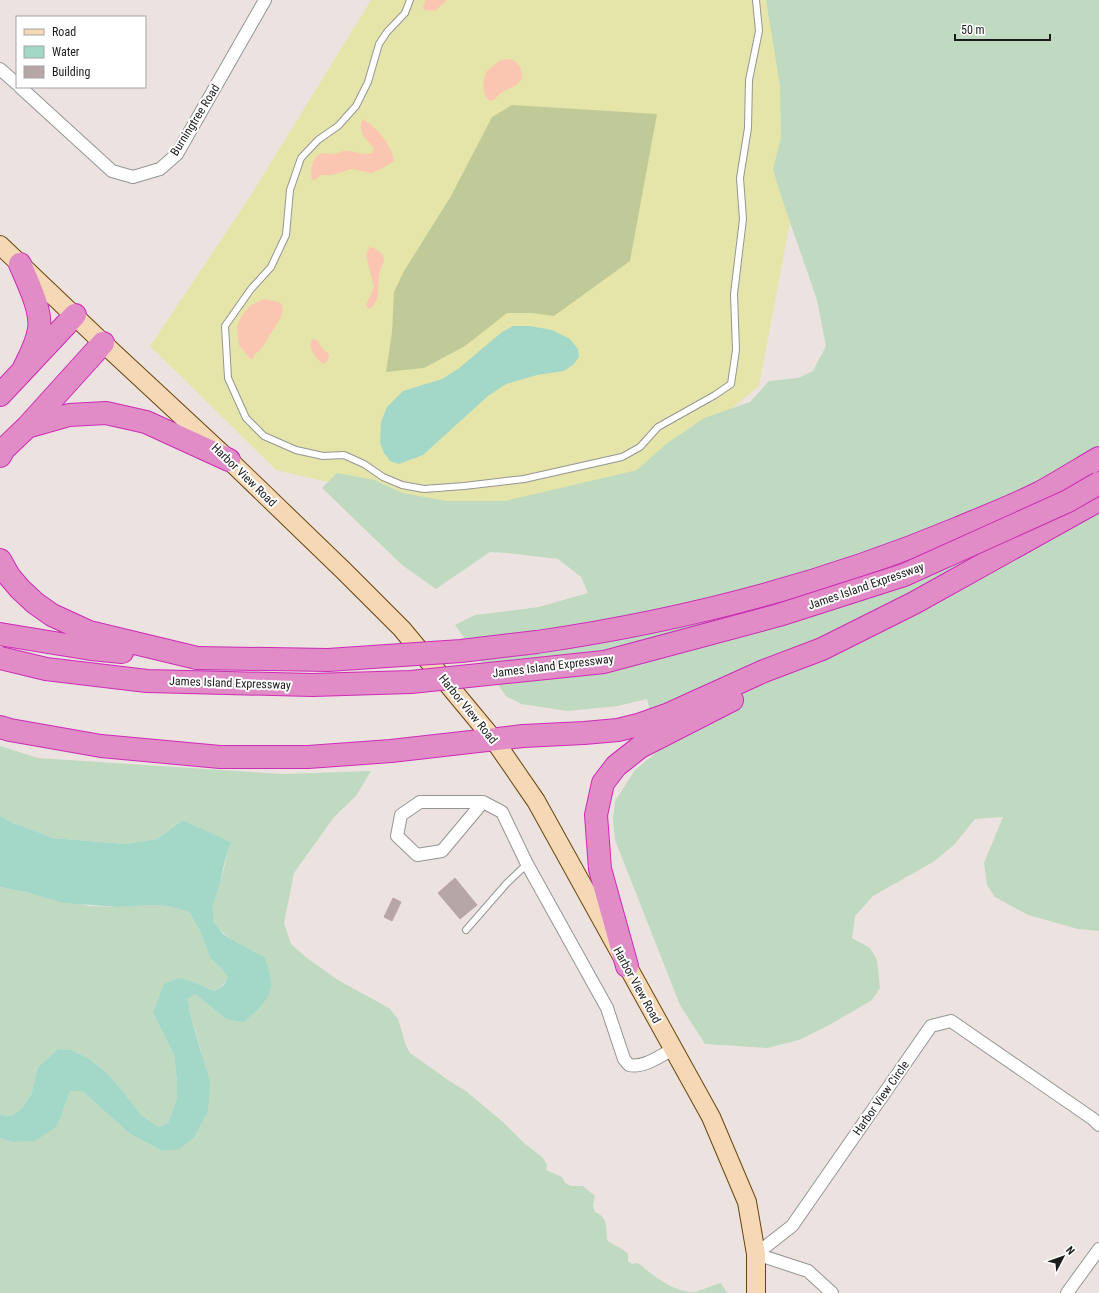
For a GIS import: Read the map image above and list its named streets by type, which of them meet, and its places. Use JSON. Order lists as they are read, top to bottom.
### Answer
{
  "streets": {
    "highway": ["James Island Expressway"],
    "main road": ["Harbor View Road"],
    "street": ["Burningtree Road", "Harbor View Circle"]
  },
  "crossings": [
    ["Harbor View Road", "Harbor View Circle"]
  ],
  "legend": ["Road", "Water", "Building"],
  "scale_bar": "50 m",
  "north": "top right"
}
